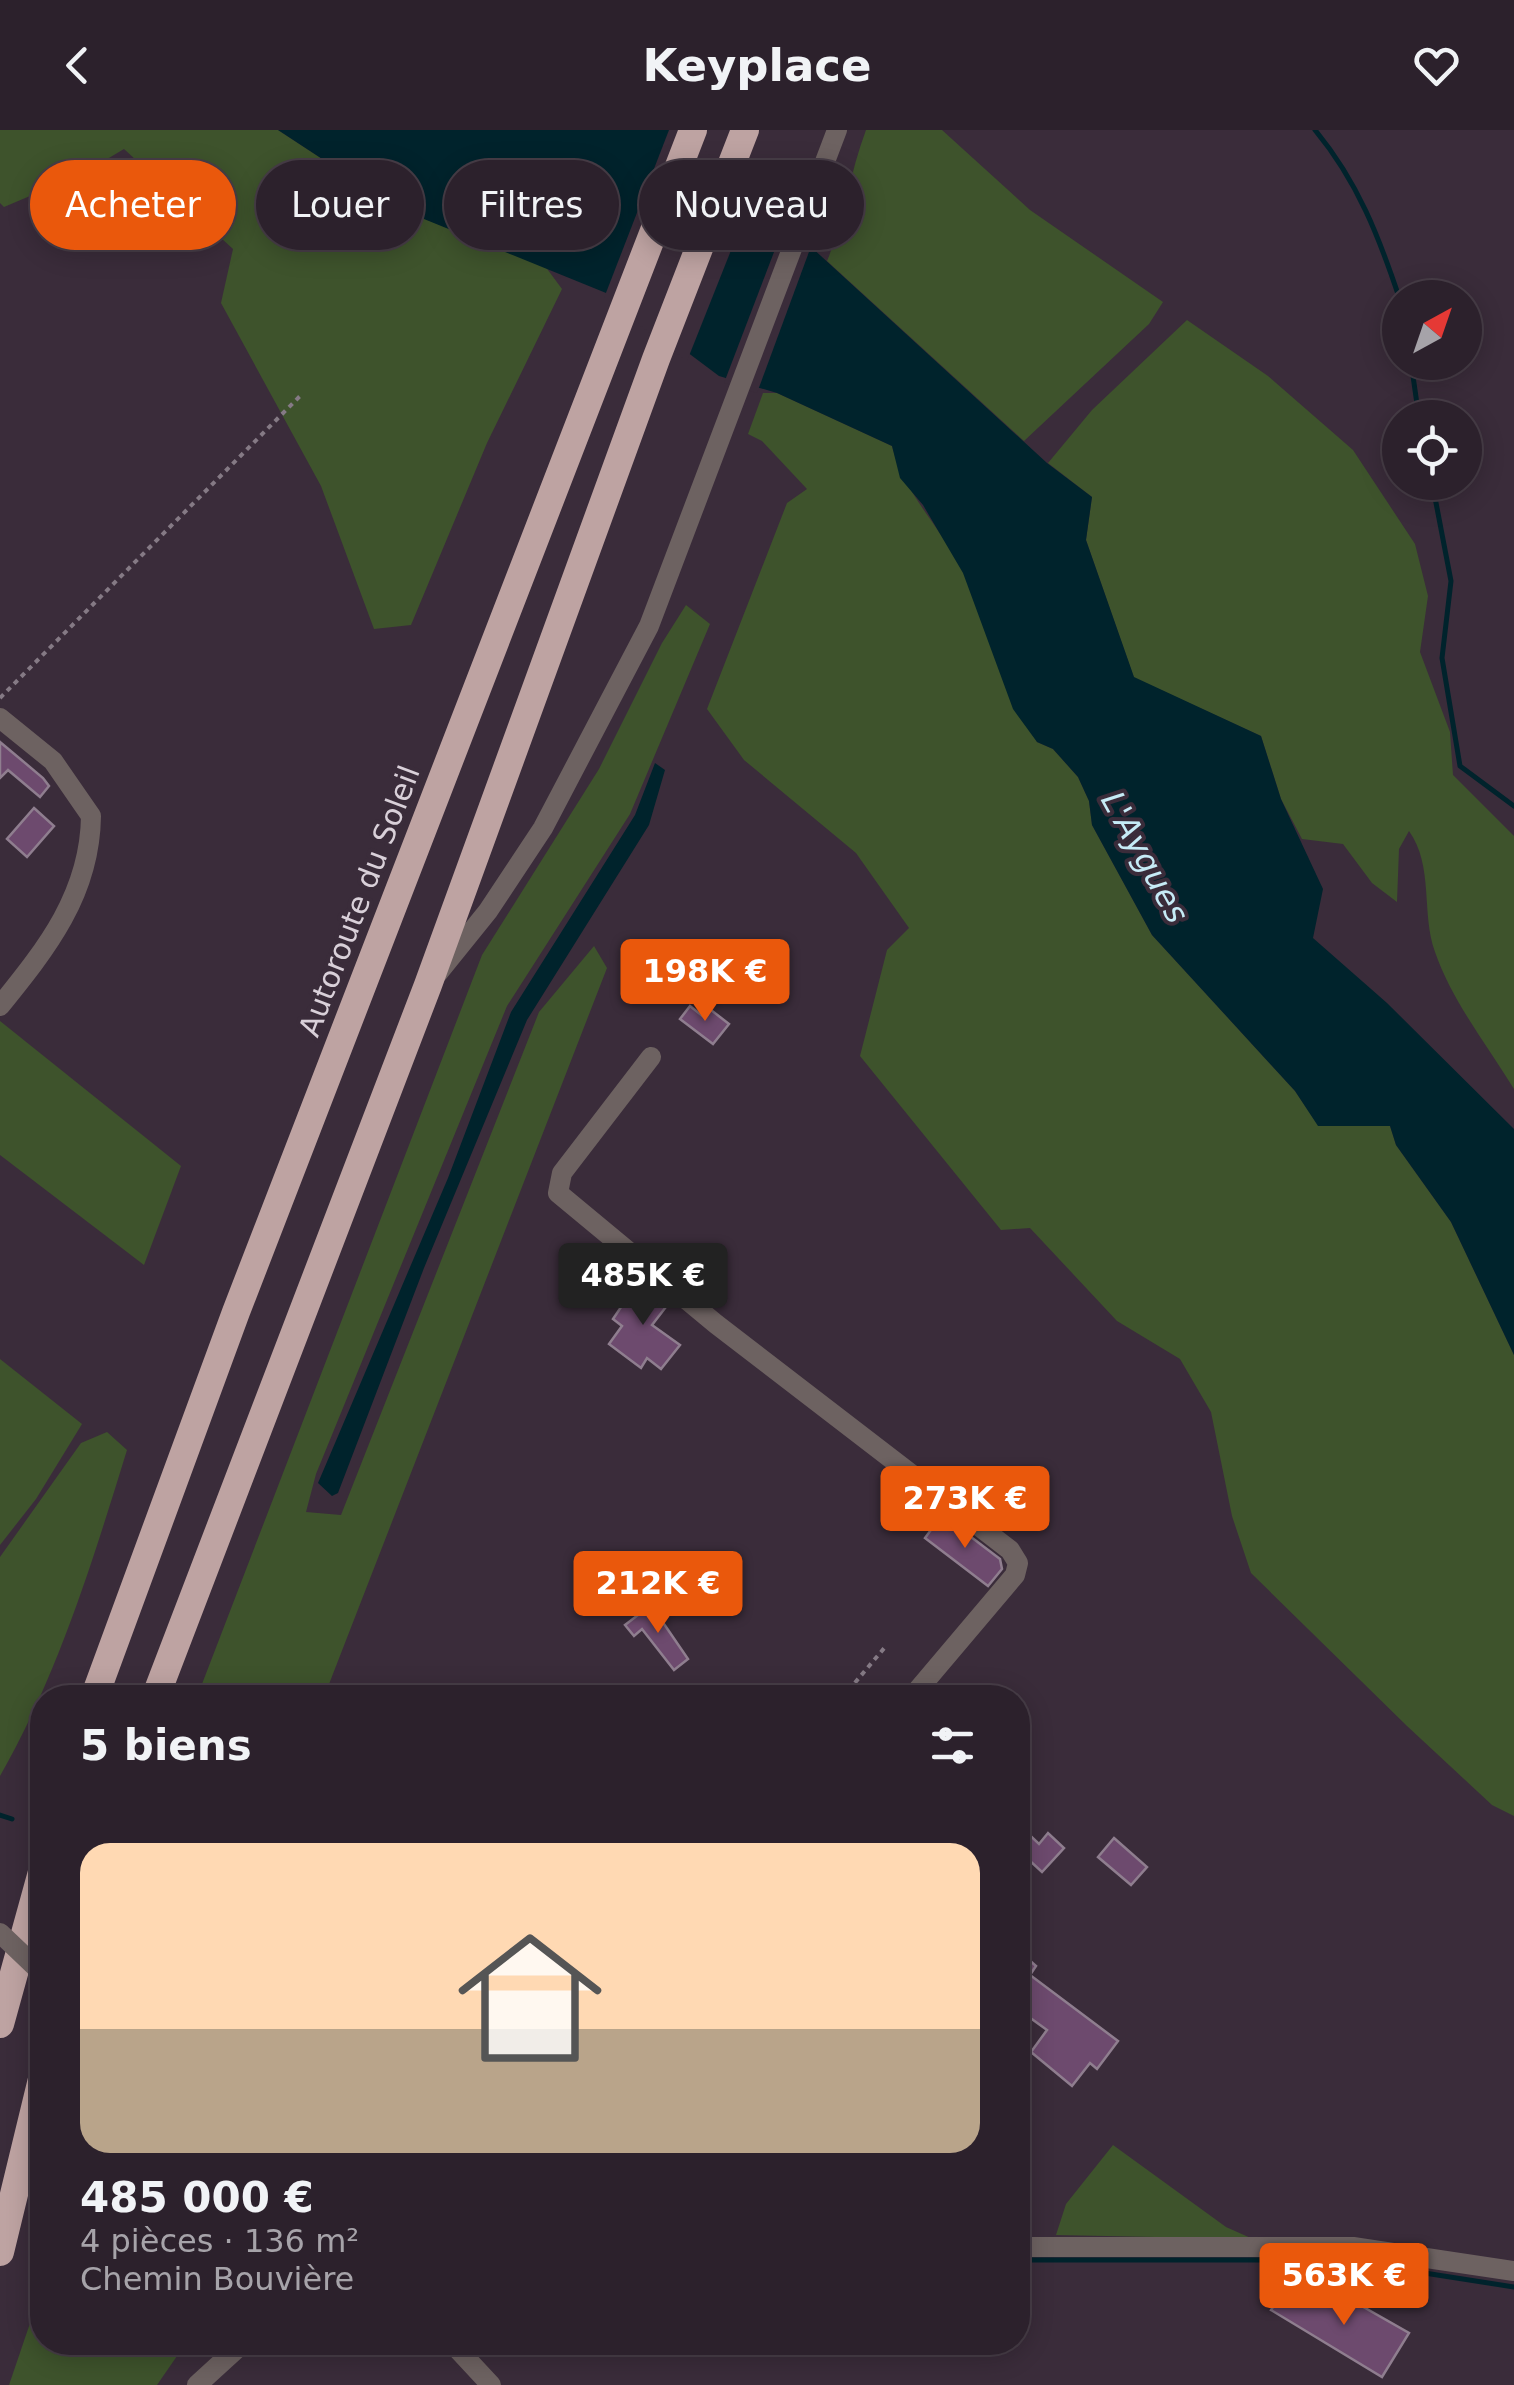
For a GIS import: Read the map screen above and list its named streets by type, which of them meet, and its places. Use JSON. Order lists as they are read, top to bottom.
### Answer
{
  "streets": {
    "highway": ["Autoroute du Soleil"]
  },
  "water": ["L'Aygues"],
  "north": "top right",
  "page": {
    "header": "Keyplace",
    "chip": [
      "Acheter",
      "Louer",
      "Filtres",
      "Nouveau"
    ],
    "price": [
      "198K €",
      "485K €",
      "273K €",
      "212K €",
      "563K €"
    ],
    "heading": "5 biens",
    "list": [
      {
        "name": "485 000 €",
        "note": "4 pièces · 136 m² · Chemin Bouvière"
      }
    ]
  }
}
